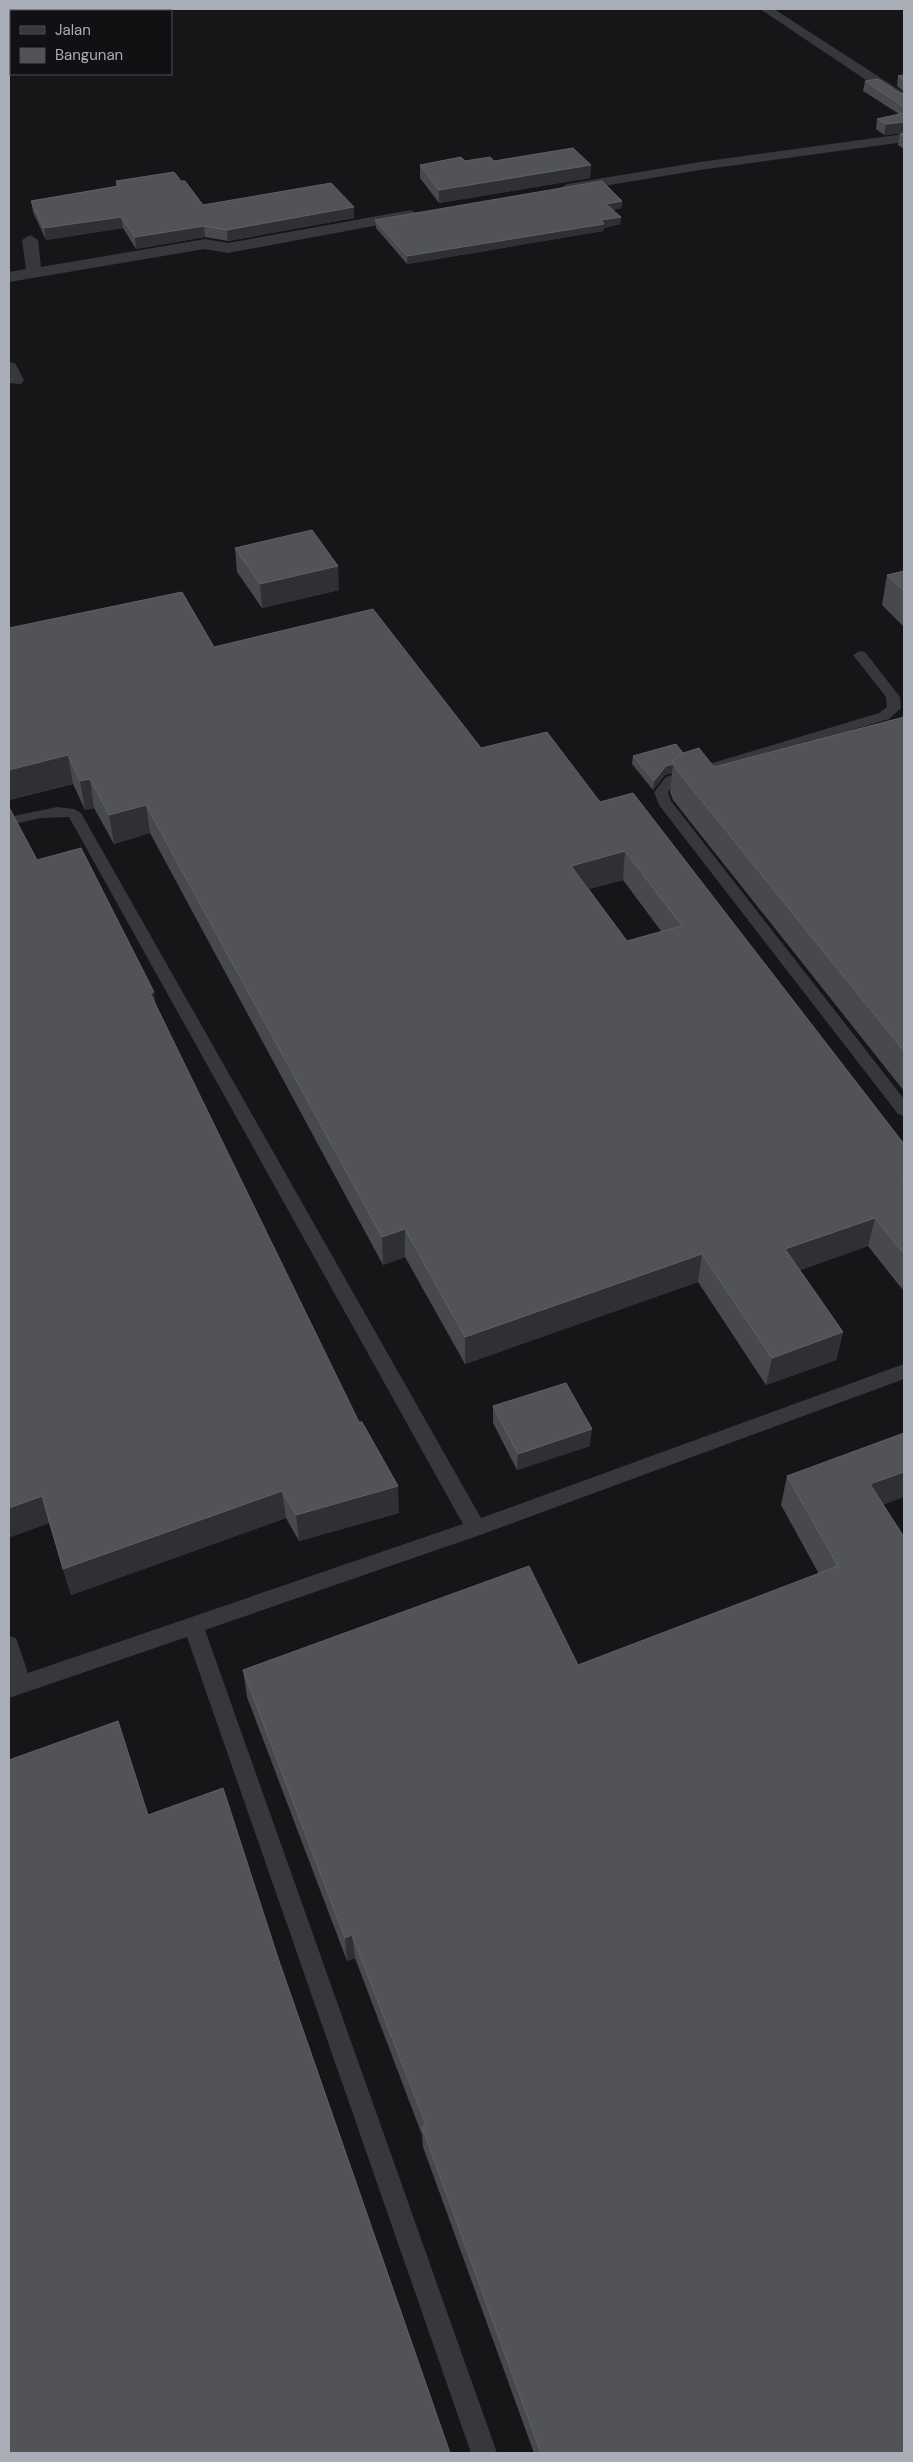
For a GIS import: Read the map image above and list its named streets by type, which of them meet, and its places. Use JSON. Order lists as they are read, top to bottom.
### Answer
{
  "legend": ["Jalan", "Bangunan"]
}
